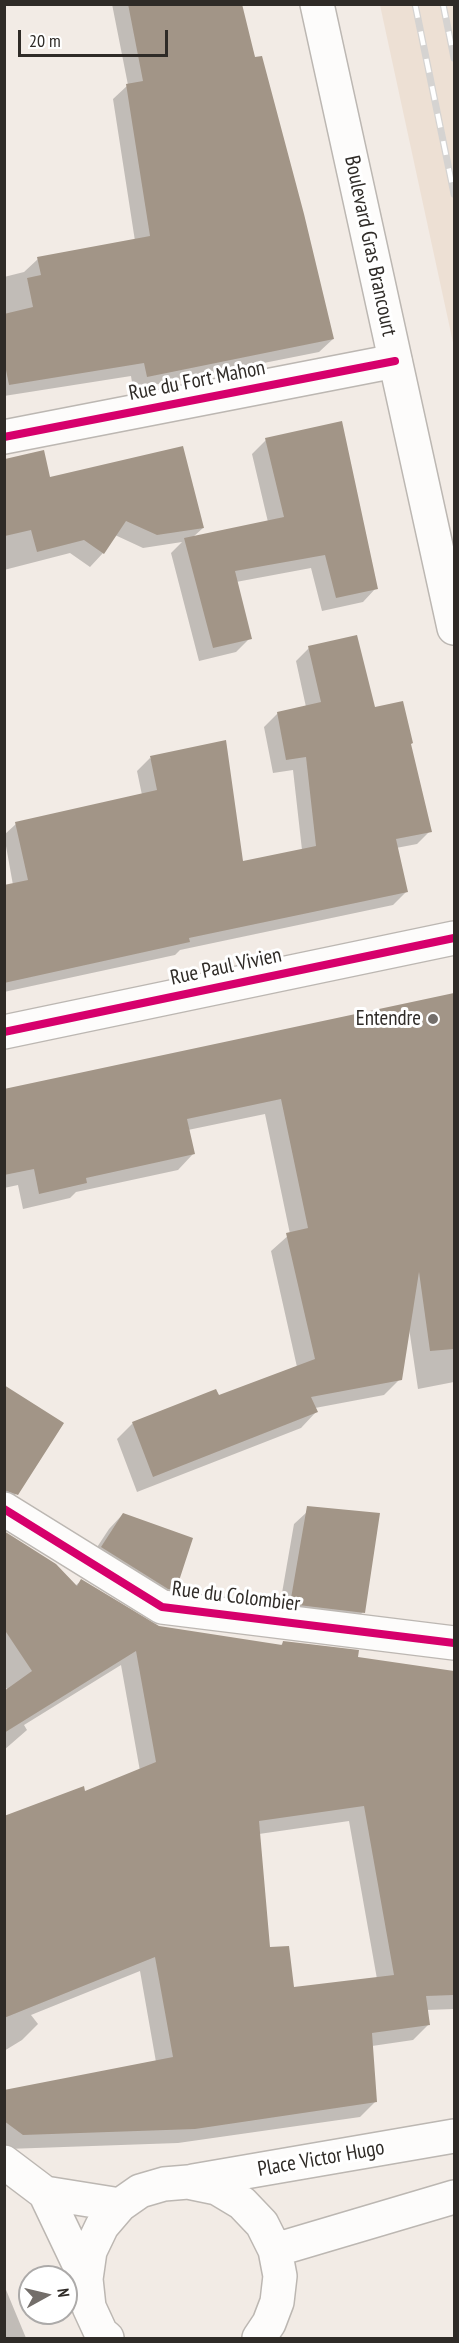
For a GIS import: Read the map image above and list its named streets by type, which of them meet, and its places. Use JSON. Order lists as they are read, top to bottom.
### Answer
{
  "streets": {
    "main road": [
      "Boulevard Gras Brancourt",
      "Rue du Fort Mahon",
      "Rue Paul Vivien",
      "Rue du Colombier",
      "Place Victor Hugo"
    ]
  },
  "crossings": [
    ["Boulevard Gras Brancourt", "Rue du Fort Mahon"]
  ],
  "places": ["Entendre"],
  "scale_bar": "20 m",
  "north": "right"
}
